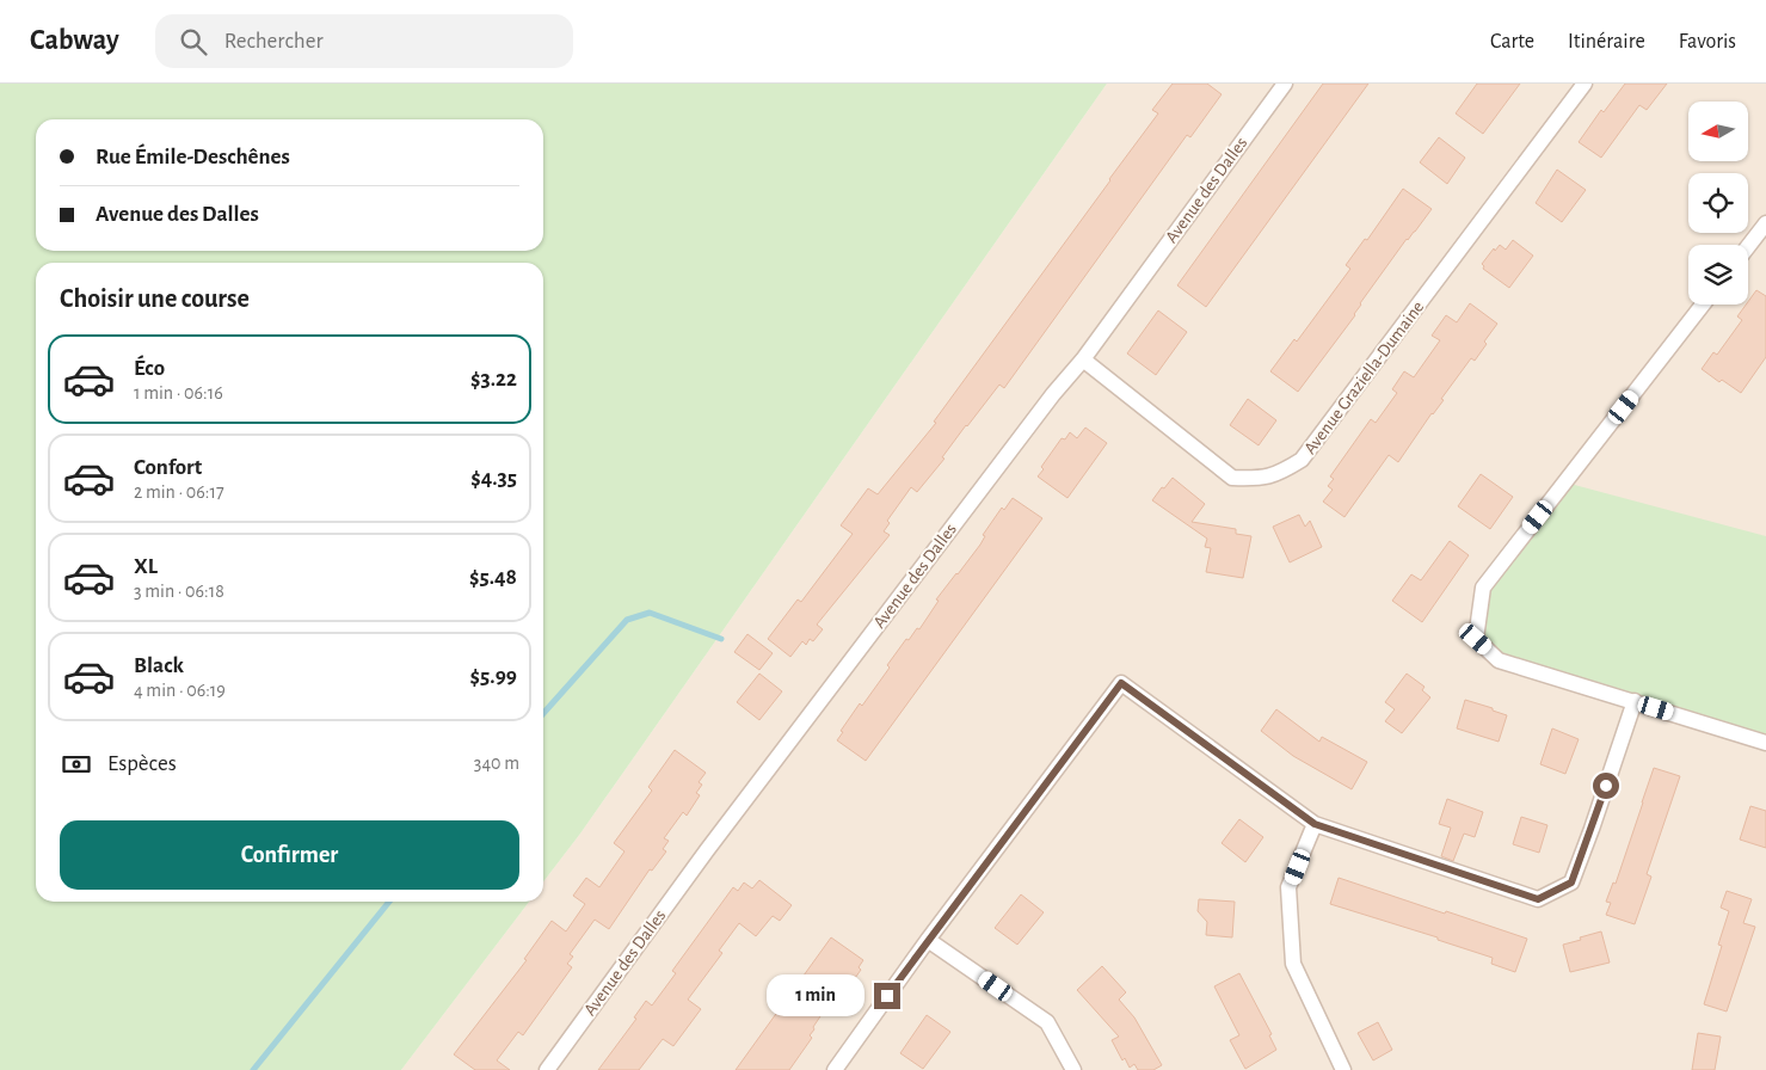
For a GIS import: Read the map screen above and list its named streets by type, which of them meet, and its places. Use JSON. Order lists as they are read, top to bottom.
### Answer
{
  "streets": {
    "street": ["Avenue des Dalles", "Avenue Graziella-Dumaine"]
  },
  "crossings": [
    ["Avenue des Dalles", "Avenue Graziella-Dumaine"]
  ],
  "north": "left",
  "page": {
    "header": "Cabway",
    "search": "Rechercher",
    "nav": ["Carte", "Itinéraire", "Favoris"],
    "banner": ["Rue Émile-Deschênes", "Avenue des Dalles"],
    "heading": "Choisir une course",
    "list": [
      {
        "name": "Éco",
        "note": "1 min · 06:16",
        "value": "$3.22"
      },
      {
        "name": "Confort",
        "note": "2 min · 06:17",
        "value": "$4.35"
      },
      {
        "name": "XL",
        "note": "3 min · 06:18",
        "value": "$5.48"
      },
      {
        "name": "Black",
        "note": "4 min · 06:19",
        "value": "$5.99"
      }
    ],
    "pay": ["Espèces", "340 m"],
    "buttons": "Confirmer",
    "bubble": "1 min"
  }
}
